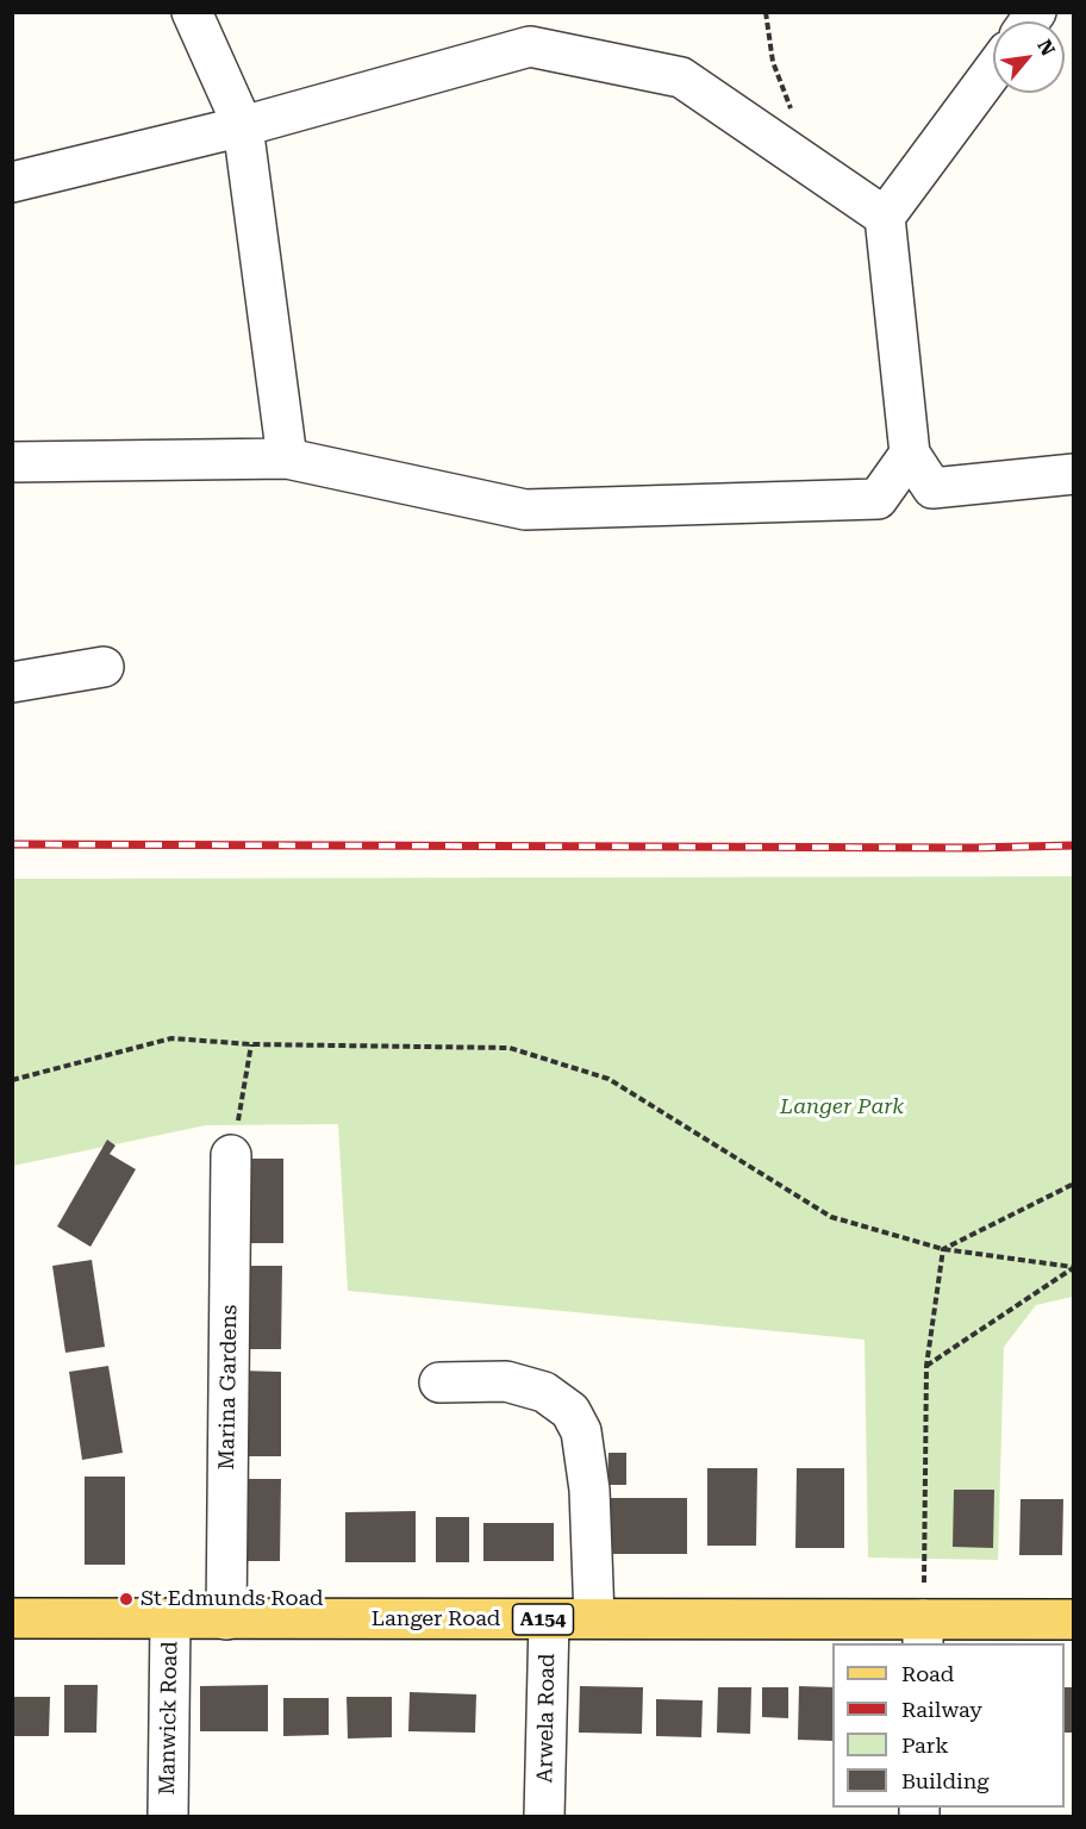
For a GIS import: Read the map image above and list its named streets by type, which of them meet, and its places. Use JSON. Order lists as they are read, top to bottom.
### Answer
{
  "streets": {
    "main road": ["Langer Road", "A154"],
    "street": ["Marina Gardens", "Manwick Road", "Arwela Road"]
  },
  "crossings": [
    ["Marina Gardens", "Langer Road"],
    ["Langer Road", "Manwick Road"],
    ["Langer Road", "Arwela Road"]
  ],
  "parks": ["Langer Park"],
  "places": ["St Edmunds Road"],
  "legend": [
    "Road",
    "Railway",
    "Park",
    "Building"
  ],
  "north": "top right"
}
